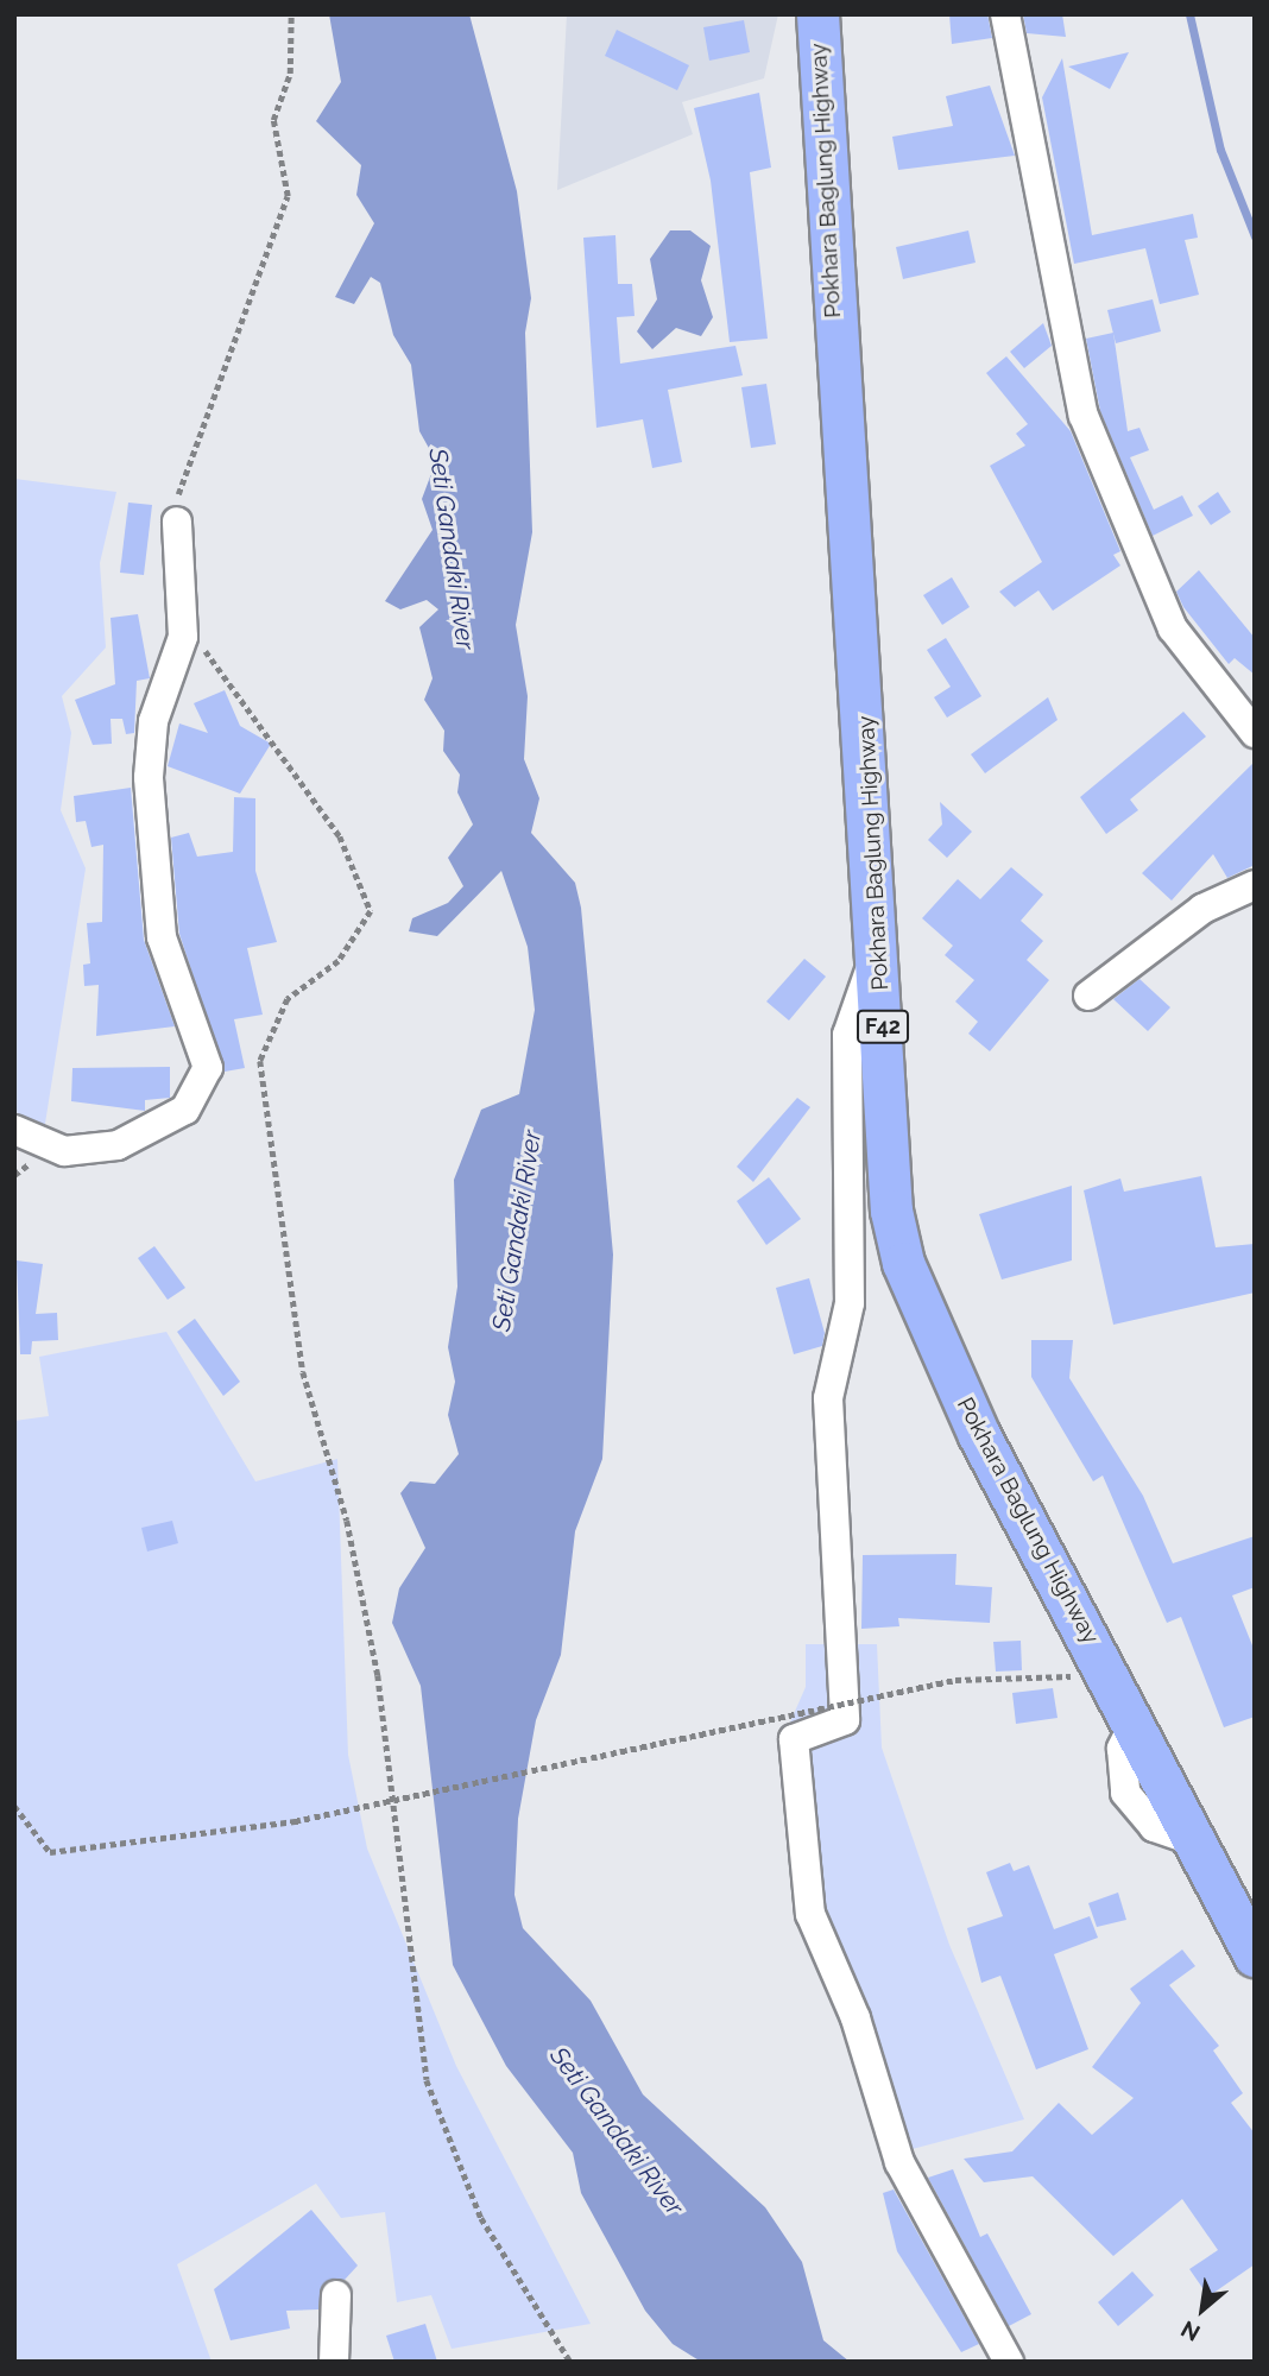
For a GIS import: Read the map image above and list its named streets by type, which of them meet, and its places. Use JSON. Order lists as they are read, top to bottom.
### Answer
{
  "streets": {
    "highway": ["Pokhara Baglung Highway", "F42"]
  },
  "water": ["Seti Gandaki River"],
  "north": "bottom left"
}
